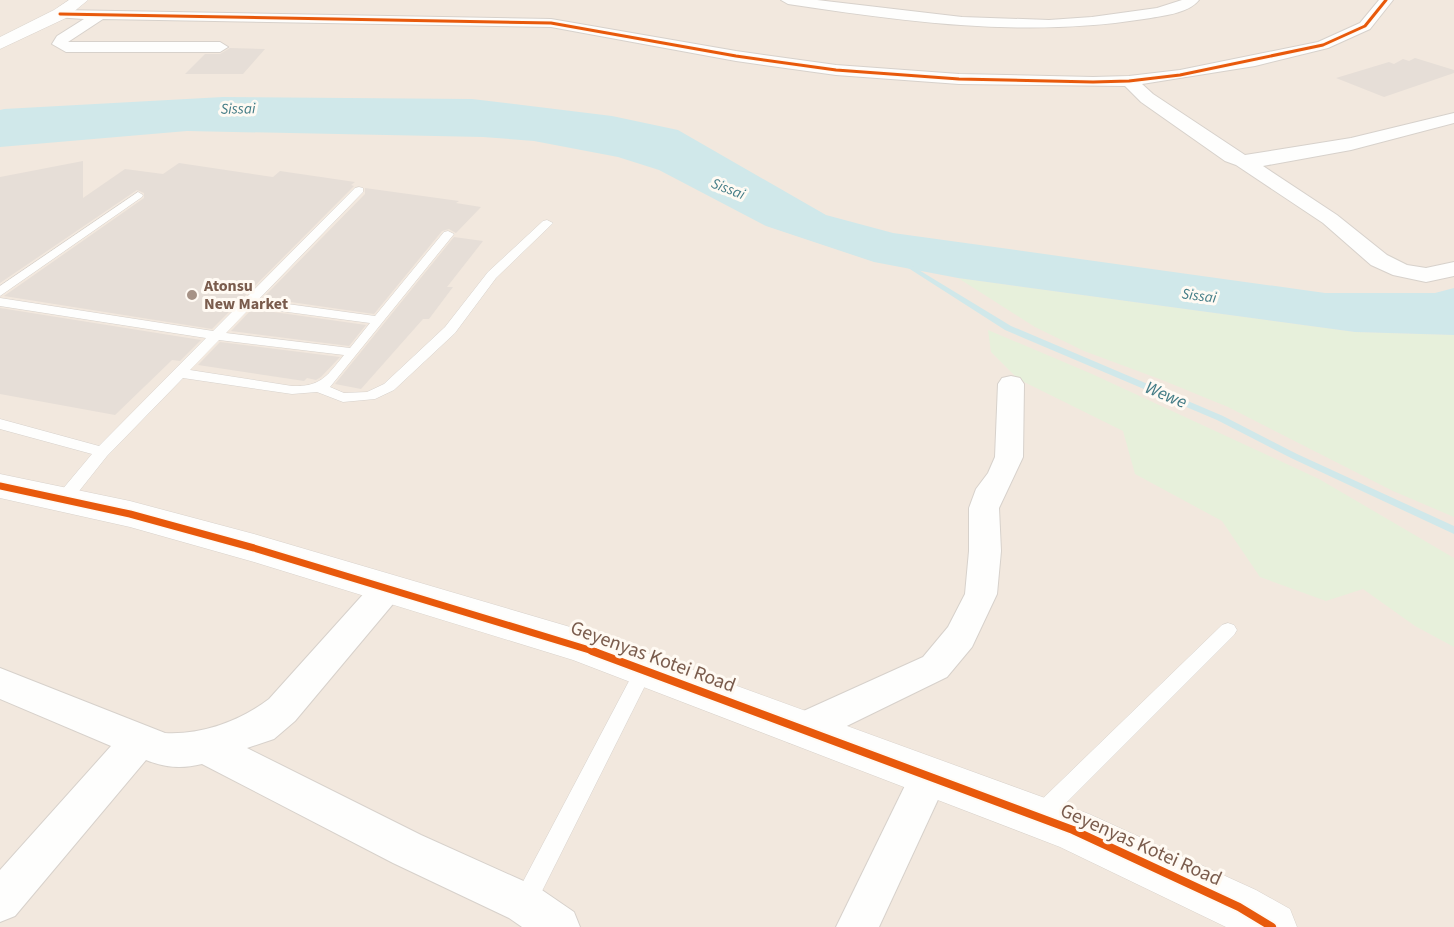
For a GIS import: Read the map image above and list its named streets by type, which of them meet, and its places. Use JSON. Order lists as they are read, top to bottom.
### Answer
{
  "streets": {
    "street": ["Geyenyas Kotei Road"]
  },
  "water": ["Sissai", "Wewe"],
  "places": ["Atonsu New Market"]
}
